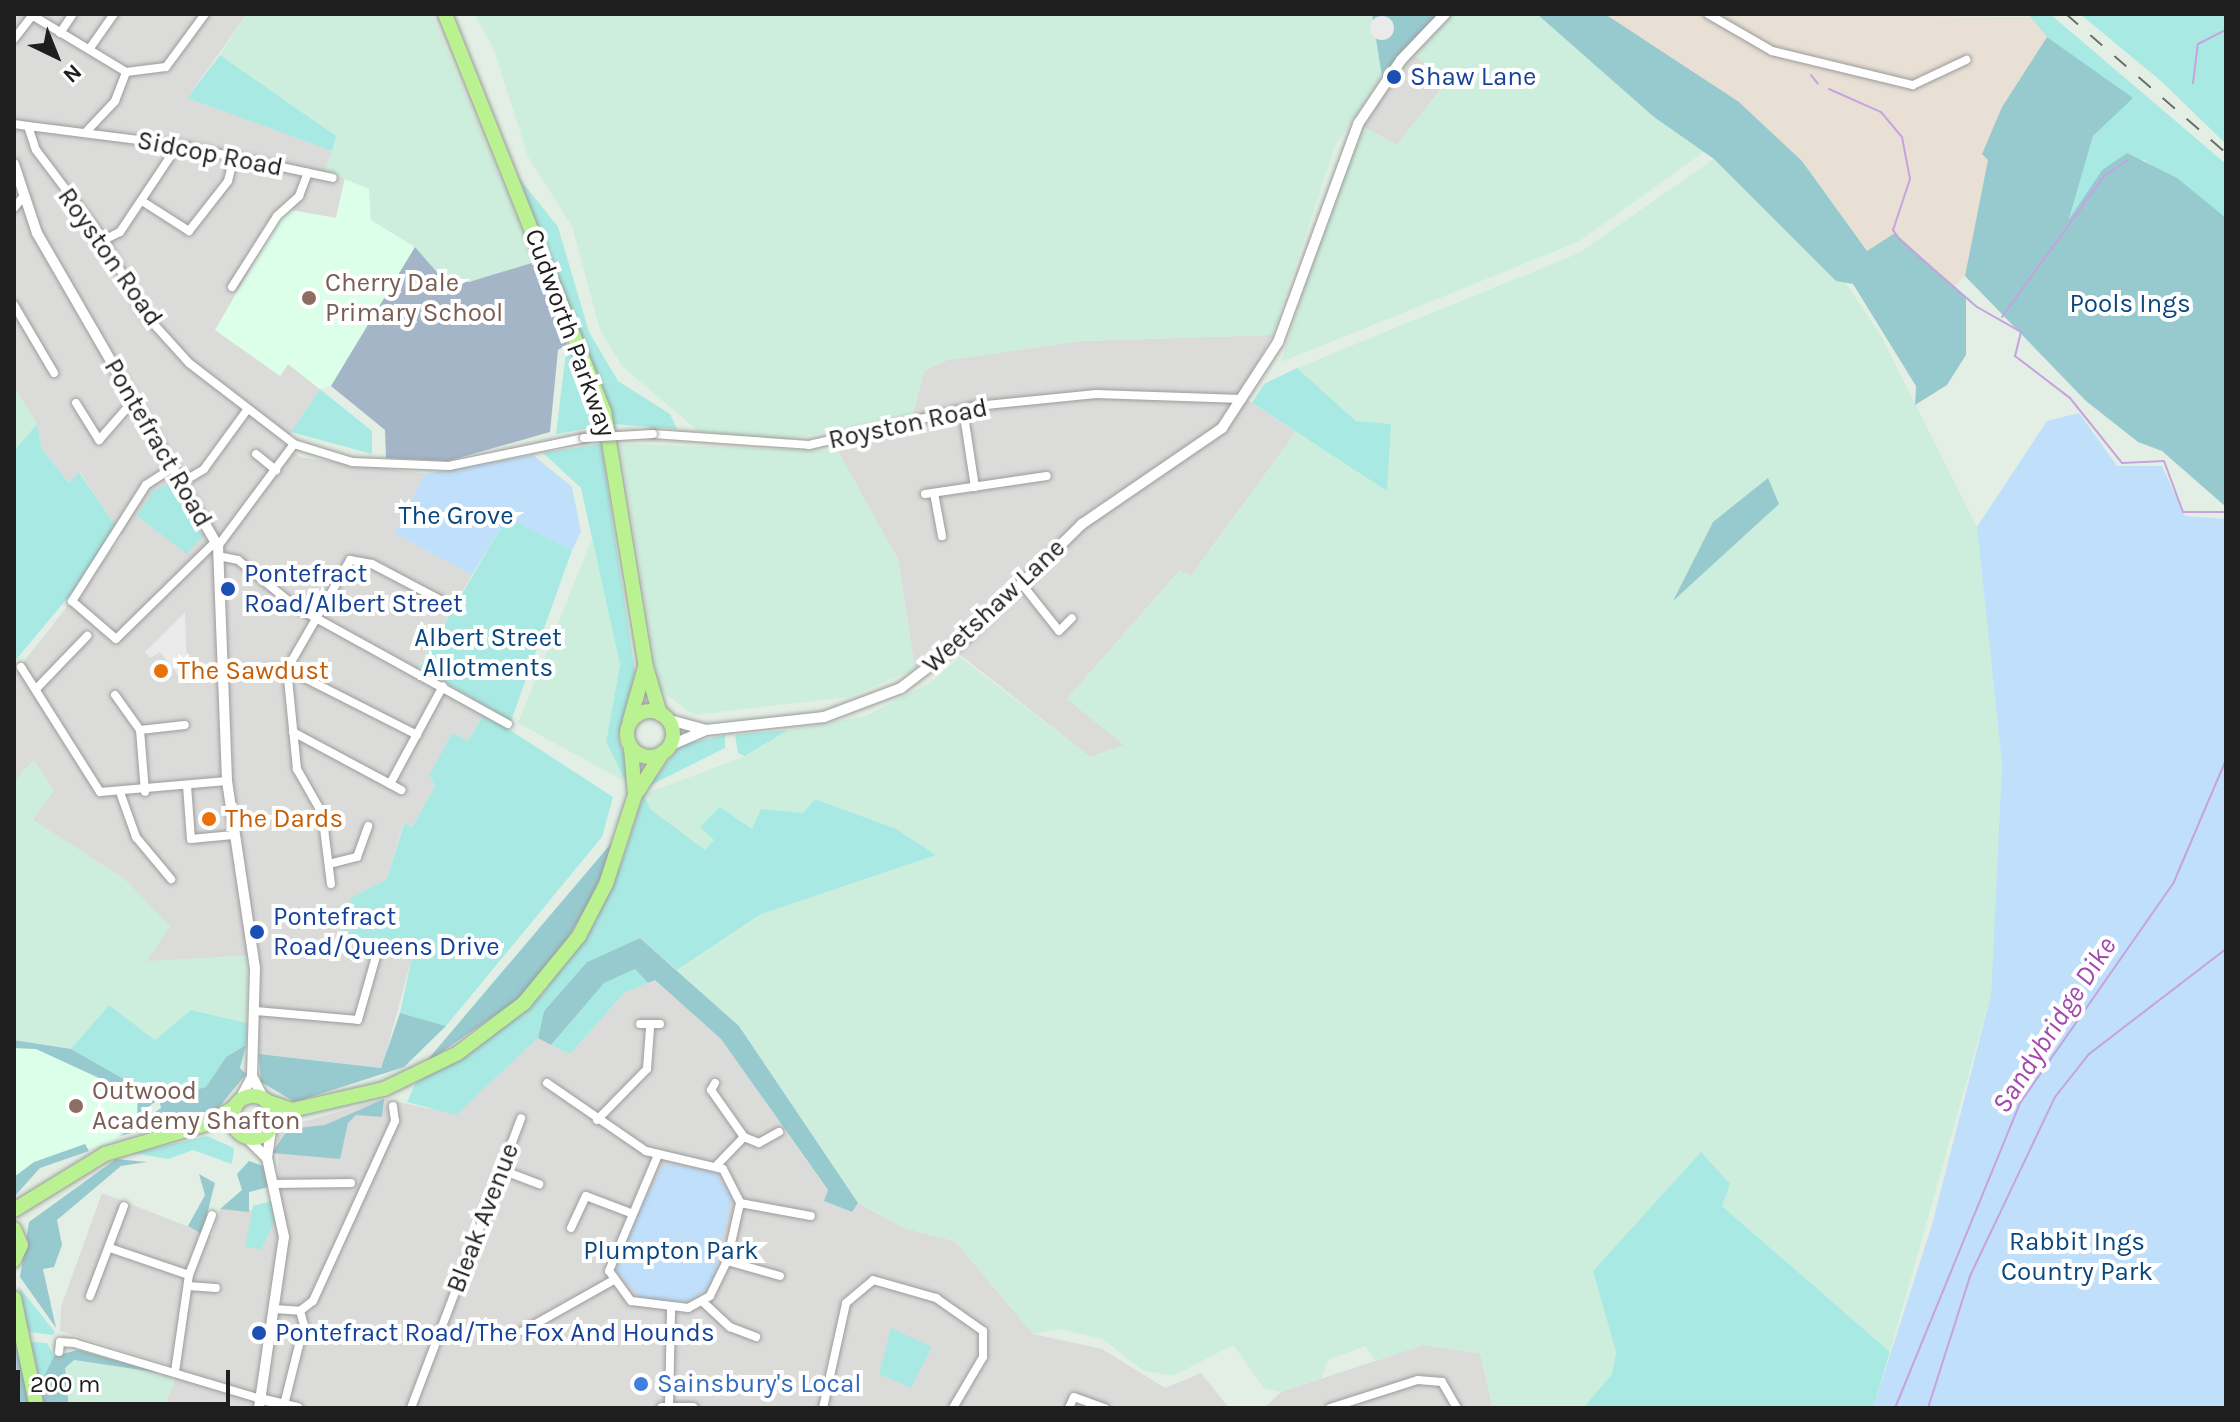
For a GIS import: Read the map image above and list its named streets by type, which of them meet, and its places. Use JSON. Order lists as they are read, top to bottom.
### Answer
{
  "streets": {
    "highway": ["Cudworth Parkway"],
    "street": [
      "Sidcop Road",
      "Royston Road",
      "Pontefract Road",
      "Weetshaw Lane",
      "Bleak Avenue"
    ]
  },
  "crossings": [
    ["Sidcop Road", "Royston Road"],
    ["Royston Road", "Weetshaw Lane"],
    ["Cudworth Parkway", "Weetshaw Lane"]
  ],
  "water": ["Sandybridge Dike"],
  "parks": [
    "Pools Ings",
    "The Grove",
    "Albert Street Allotments",
    "Rabbit Ings Country Park",
    "Plumpton Park"
  ],
  "places": [
    "Shaw Lane",
    "Cherry Dale Primary School",
    "Pontefract Road/Albert Street",
    "The Sawdust",
    "The Dards",
    "Pontefract Road/Queens Drive",
    "Outwood Academy Shafton",
    "Pontefract Road/The Fox And Hounds",
    "Sainsbury's Local"
  ],
  "scale_bar": "200 m",
  "north": "bottom right"
}
